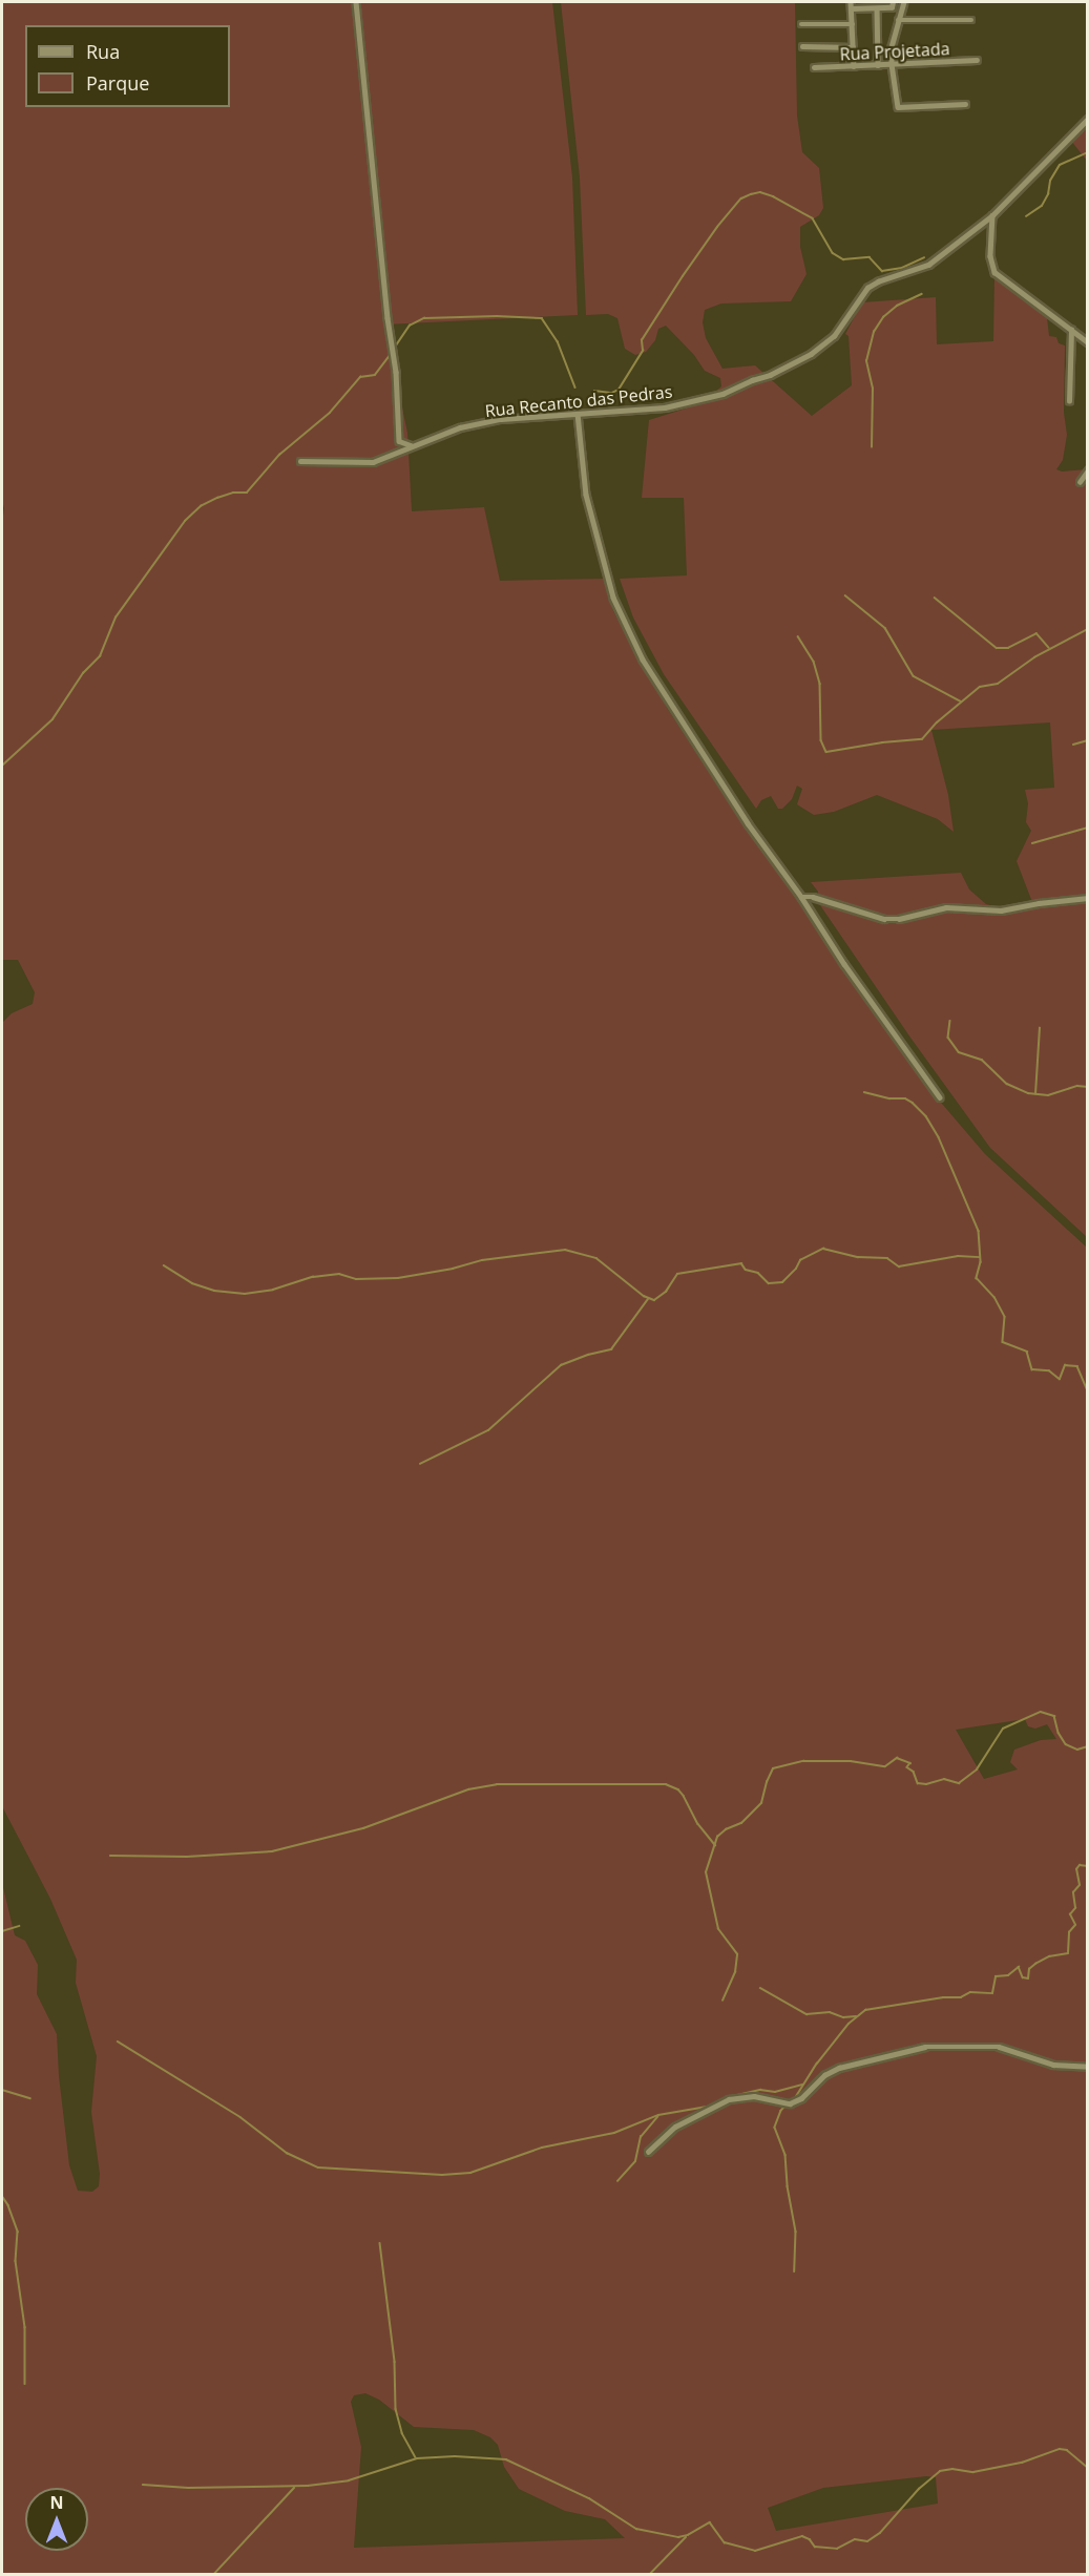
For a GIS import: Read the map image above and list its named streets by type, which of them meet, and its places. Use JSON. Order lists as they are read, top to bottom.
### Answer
{
  "streets": {
    "street": ["Rua Projetada", "Rua Recanto das Pedras"]
  },
  "legend": ["Rua", "Parque"],
  "north": "top"
}
